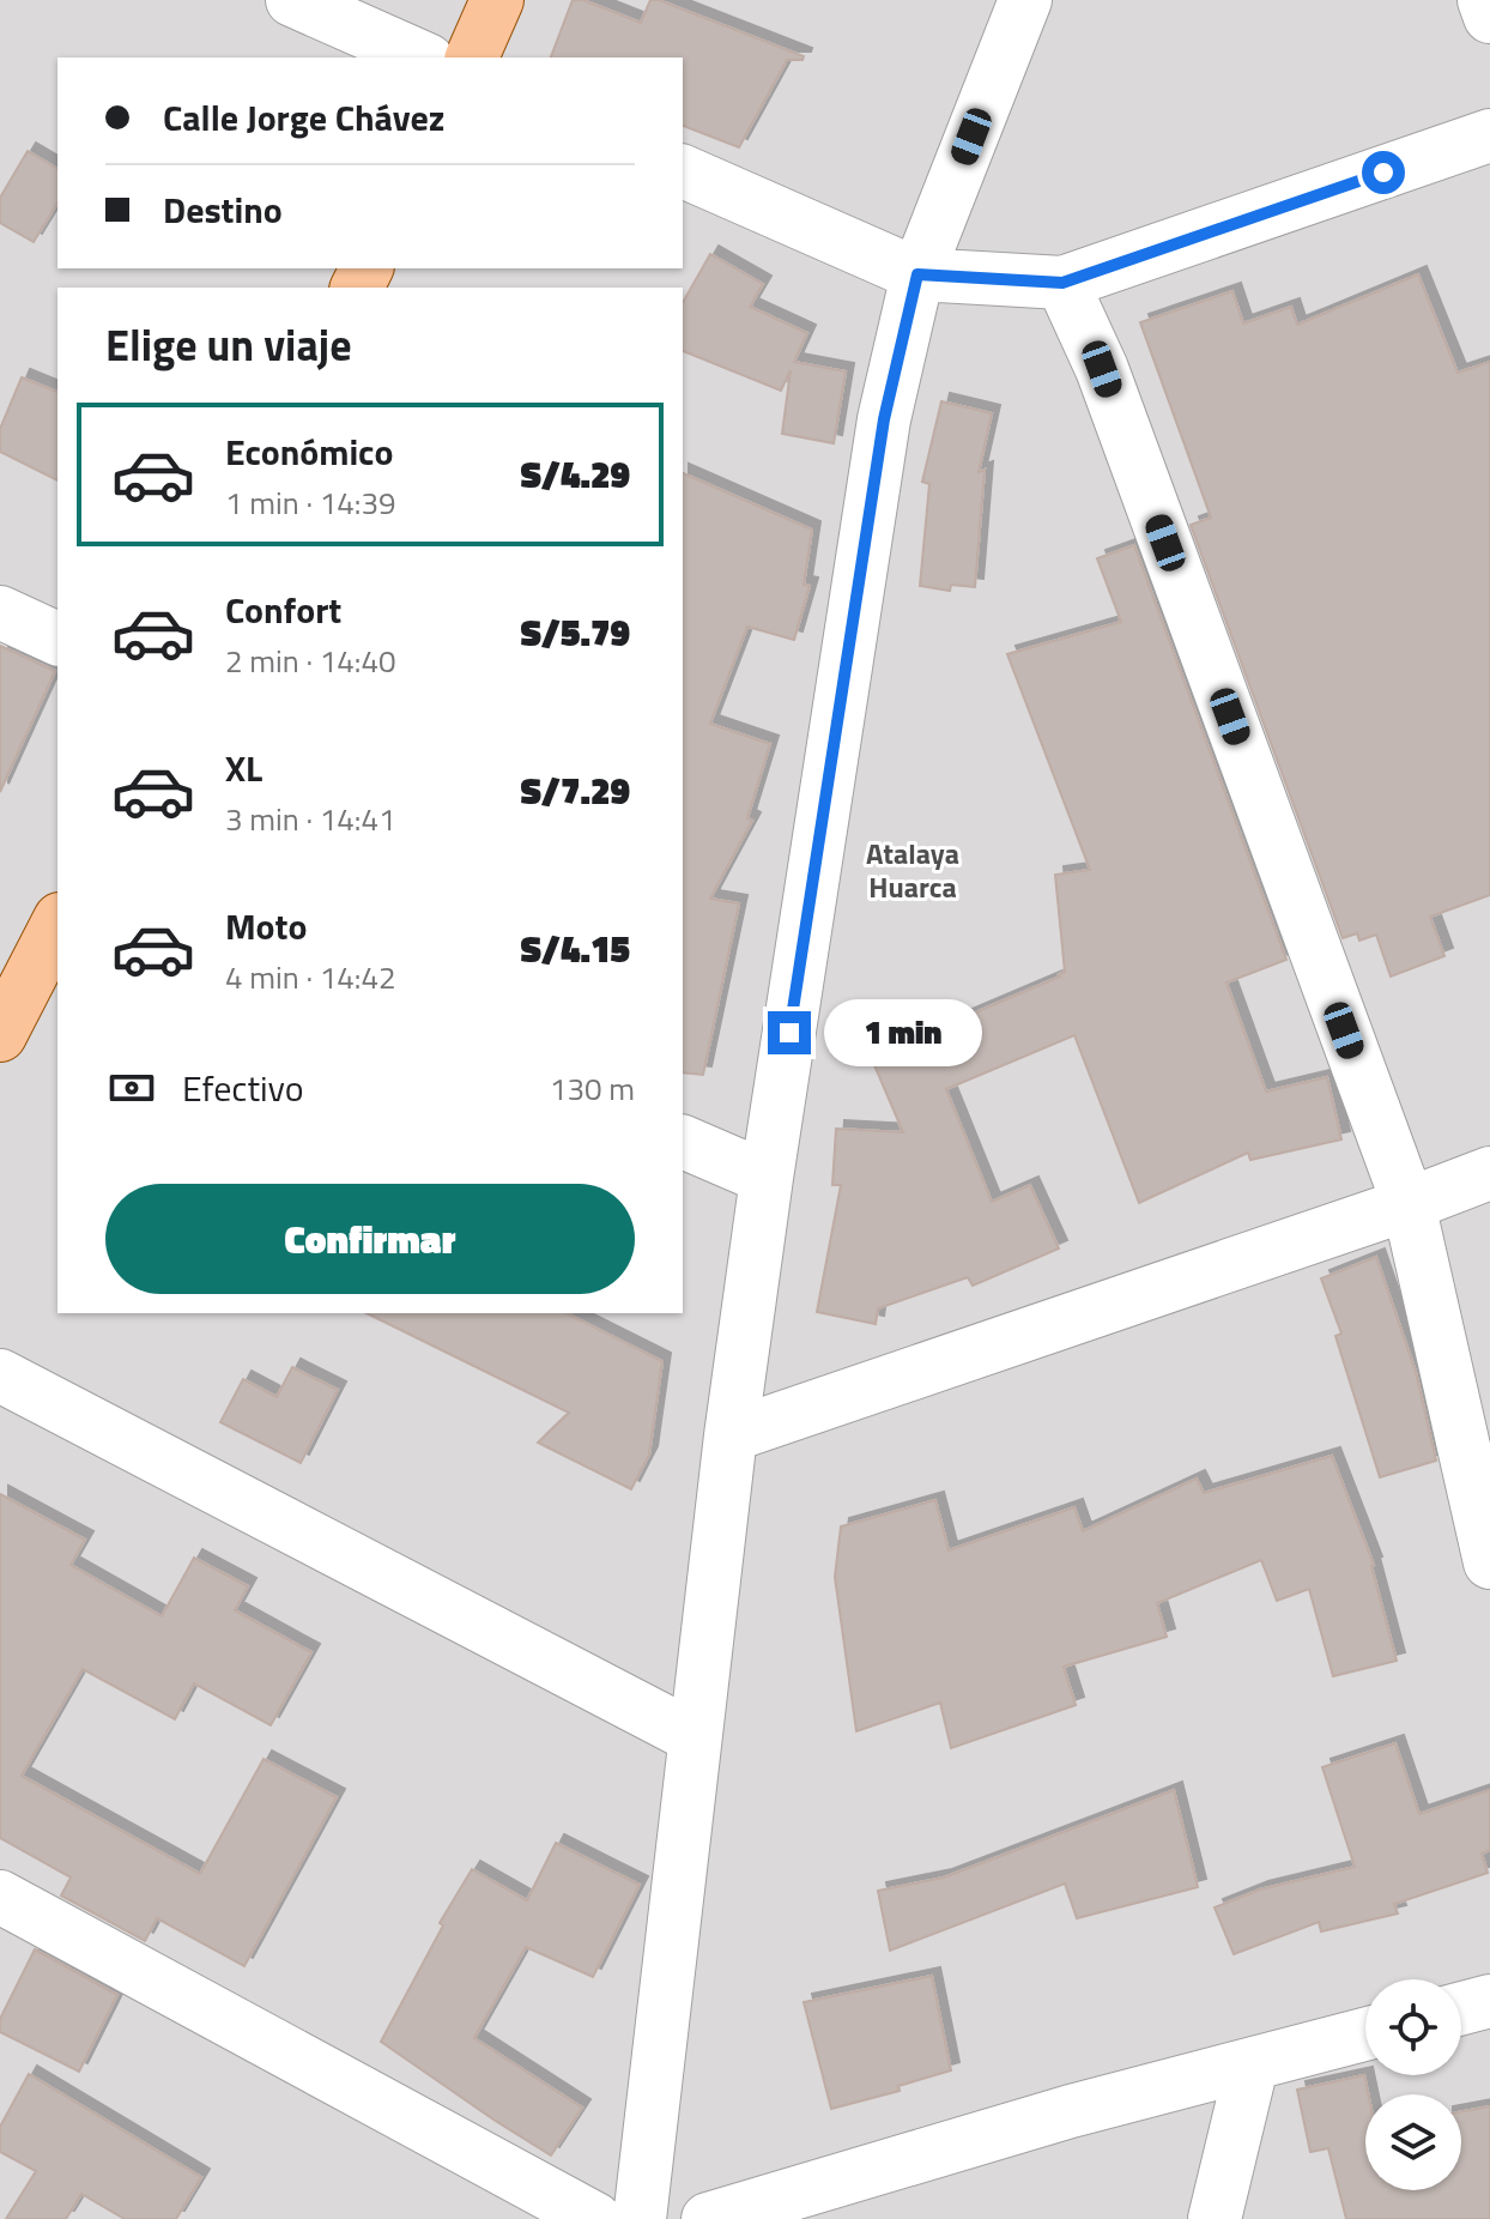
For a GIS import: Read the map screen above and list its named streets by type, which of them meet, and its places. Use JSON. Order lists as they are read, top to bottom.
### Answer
{
  "districts": ["Atalaya Huarca"],
  "page": {
    "banner": ["Calle Jorge Chávez", "Destino"],
    "heading": "Elige un viaje",
    "list": [
      {
        "name": "Económico",
        "note": "1 min · 14:39",
        "value": "S/4.29"
      },
      {
        "name": "Confort",
        "note": "2 min · 14:40",
        "value": "S/5.79"
      },
      {
        "name": "XL",
        "note": "3 min · 14:41",
        "value": "S/7.29"
      },
      {
        "name": "Moto",
        "note": "4 min · 14:42",
        "value": "S/4.15"
      }
    ],
    "bubble": "1 min",
    "pay": ["Efectivo", "130 m"],
    "buttons": "Confirmar"
  }
}
